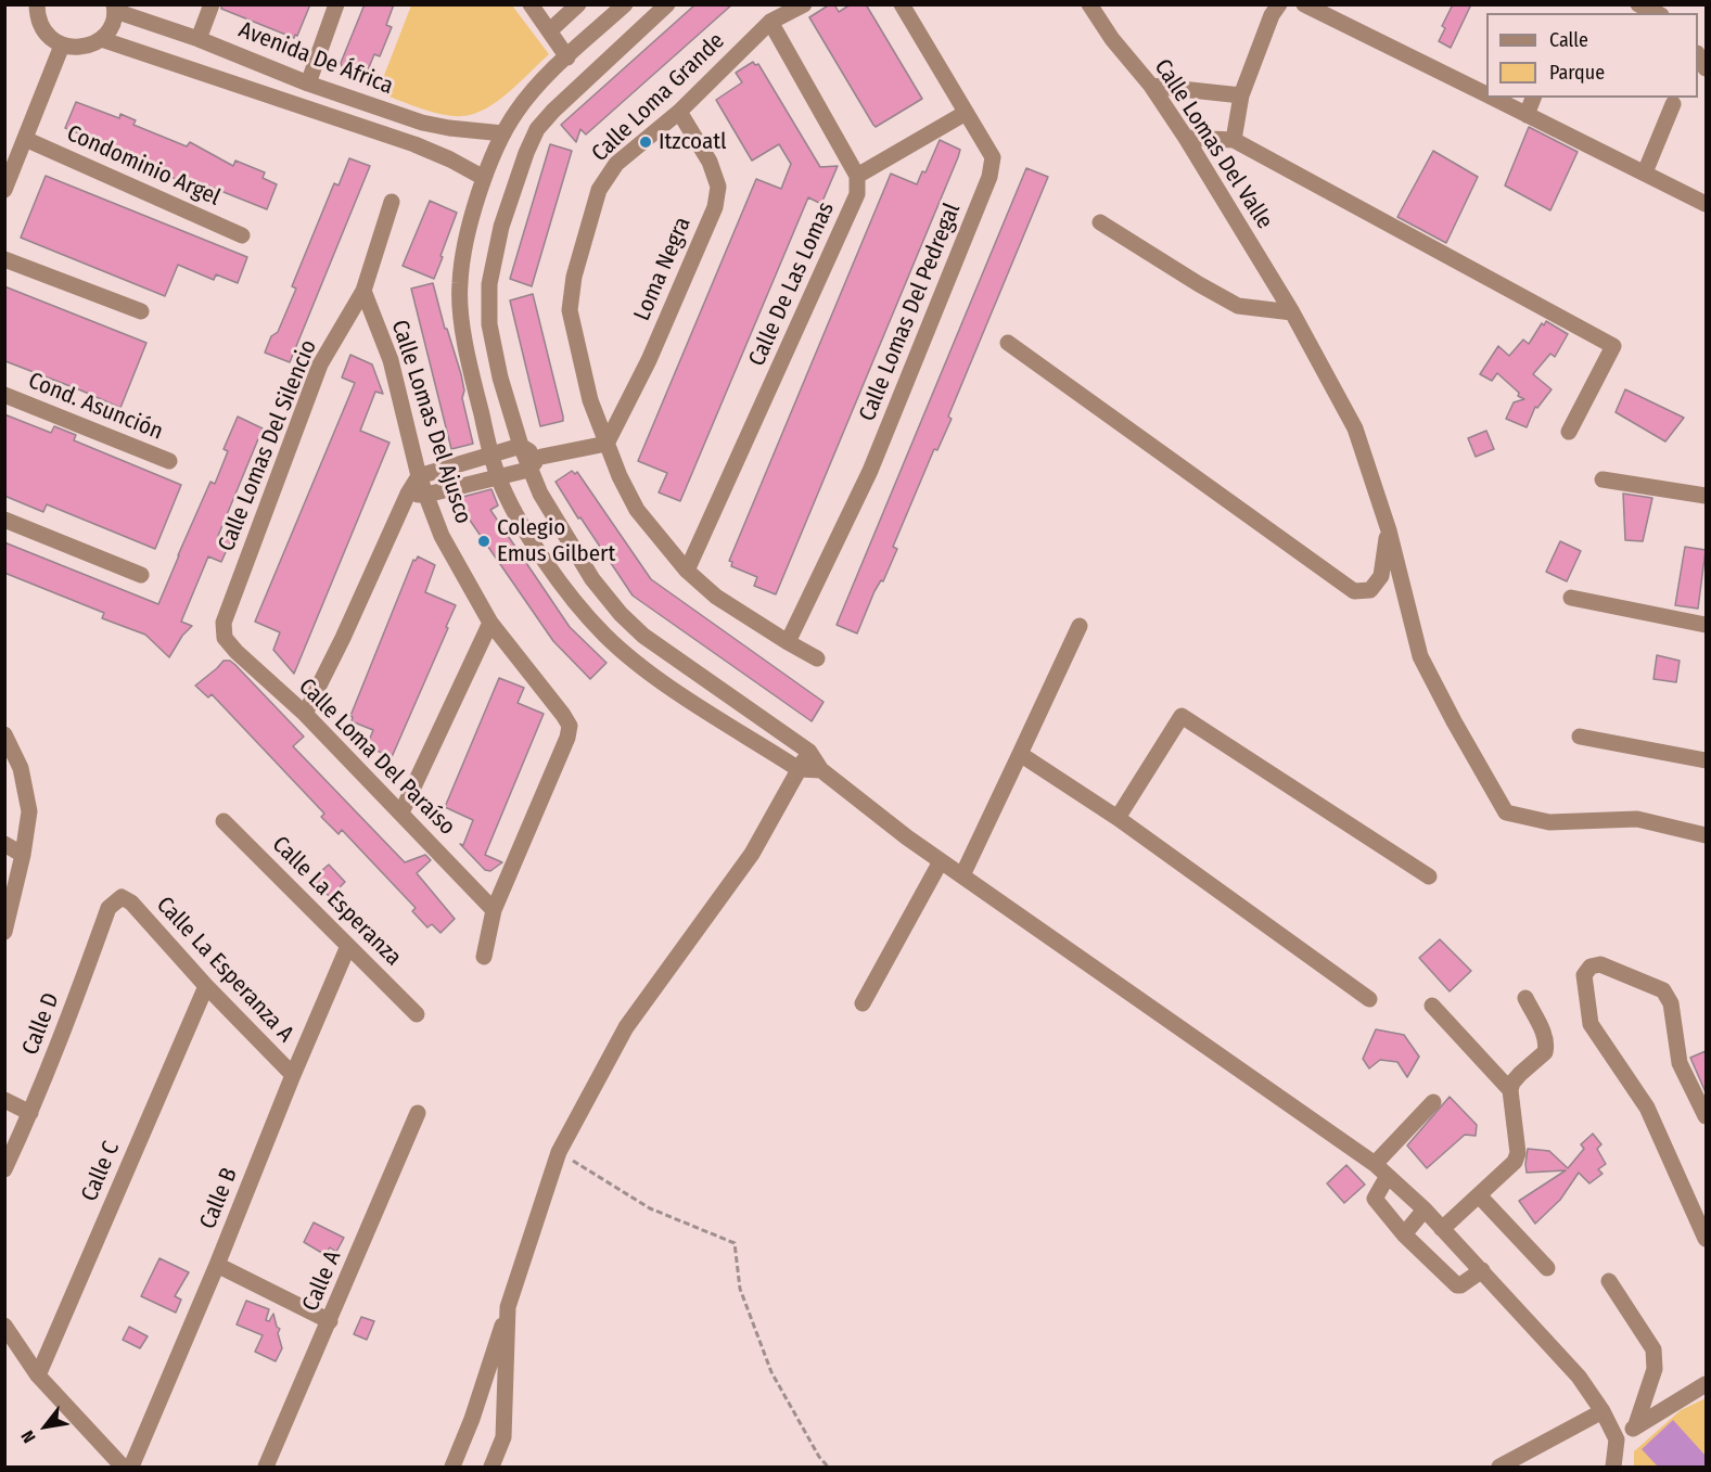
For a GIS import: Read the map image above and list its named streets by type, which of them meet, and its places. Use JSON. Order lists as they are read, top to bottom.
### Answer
{
  "streets": {
    "street": [
      "Avenida De África",
      "Calle Loma Grande",
      "Calle Lomas Del Valle",
      "Condominio Argel",
      "Loma Negra",
      "Calle De Las Lomas",
      "Calle Lomas Del Pedregal",
      "Cond. Asunción",
      "Calle Lomas Del Ajusco",
      "Calle Lomas Del Silencio",
      "Calle Loma Del Paraíso",
      "Calle La Esperanza",
      "Calle La Esperanza A",
      "Calle D",
      "Calle C",
      "Calle B",
      "Calle A"
    ]
  },
  "crossings": [
    ["Calle Loma Grande", "Loma Negra"],
    ["Calle Loma Grande", "Calle De Las Lomas"],
    ["Calle Loma Grande", "Calle Lomas Del Pedregal"],
    ["Calle Lomas Del Ajusco", "Calle Lomas Del Silencio"],
    ["Calle Lomas Del Ajusco", "Calle Loma Del Paraíso"],
    ["Calle Lomas Del Silencio", "Calle Loma Del Paraíso"],
    ["Calle La Esperanza", "Calle B"],
    ["Calle La Esperanza A", "Calle D"],
    ["Calle La Esperanza A", "Calle C"],
    ["Calle La Esperanza A", "Calle B"]
  ],
  "places": ["Itzcoatl", "Colegio Emus Gilbert"],
  "legend": ["Calle", "Parque"],
  "north": "bottom left"
}
